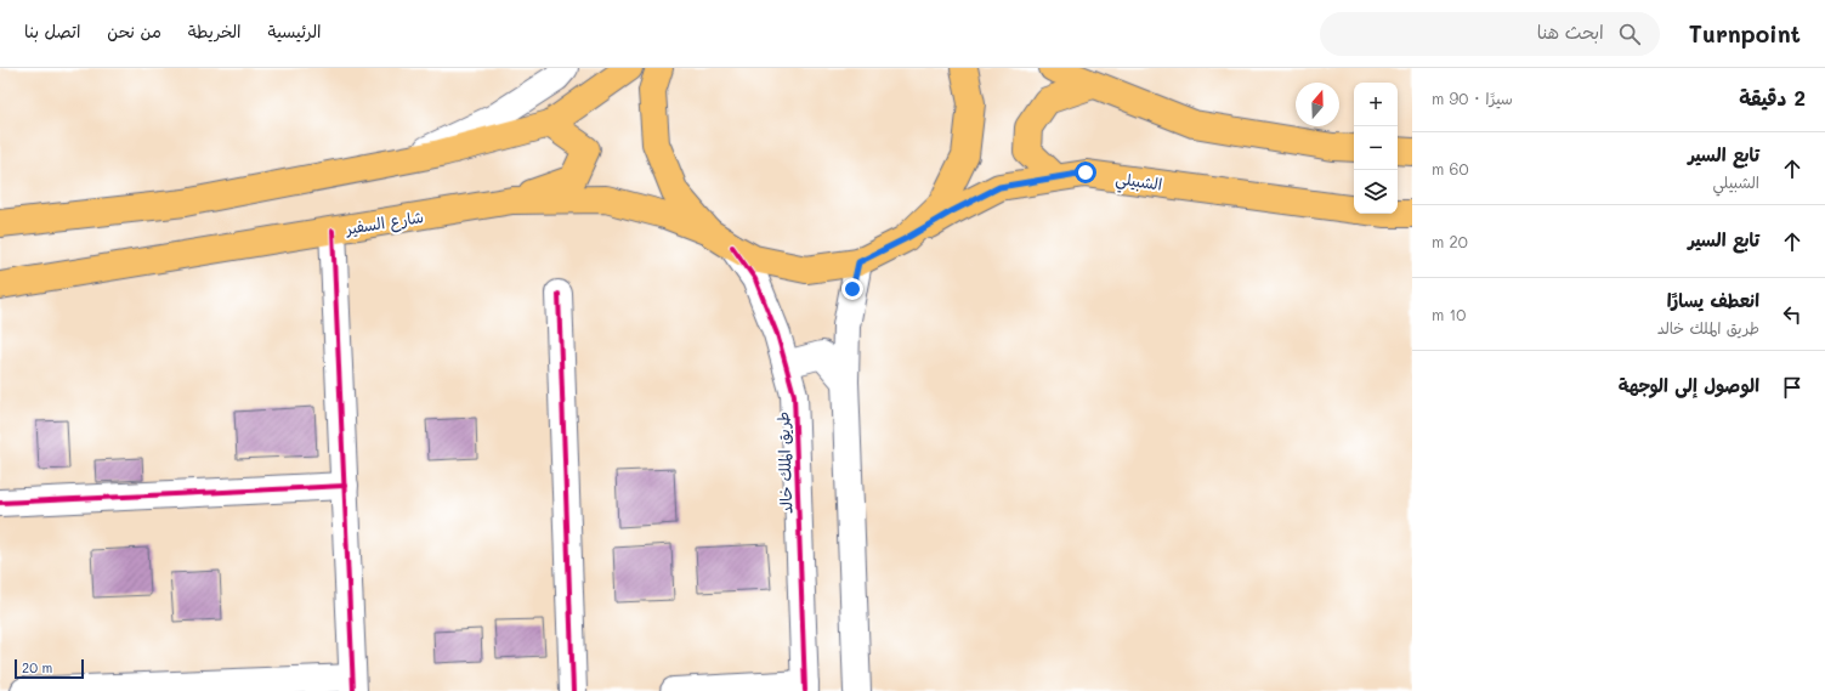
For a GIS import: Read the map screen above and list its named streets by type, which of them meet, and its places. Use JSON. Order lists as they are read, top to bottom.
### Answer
{
  "streets": {
    "main road": ["الشبيلي", "شارع السفير"],
    "street": ["طريق الملك خالد"]
  },
  "scale_bar": "20 m",
  "north": "top",
  "page": {
    "header": "Turnpoint",
    "search": "ابحث هنا",
    "nav": [
      "الرئيسية",
      "الخريطة",
      "من نحن",
      "اتصل بنا"
    ],
    "heading": ["2 دقيقة", "سيرًا · 90 m"],
    "map_buttons": ["+", "−"],
    "list": [
      ["تابع السير", "الشبيلي", "60 m"],
      ["تابع السير", "20 m"],
      ["انعطف يسارًا", "طريق الملك خالد", "10 m"],
      "الوصول إلى الوجهة"
    ],
    "scale": "20 m"
  }
}
